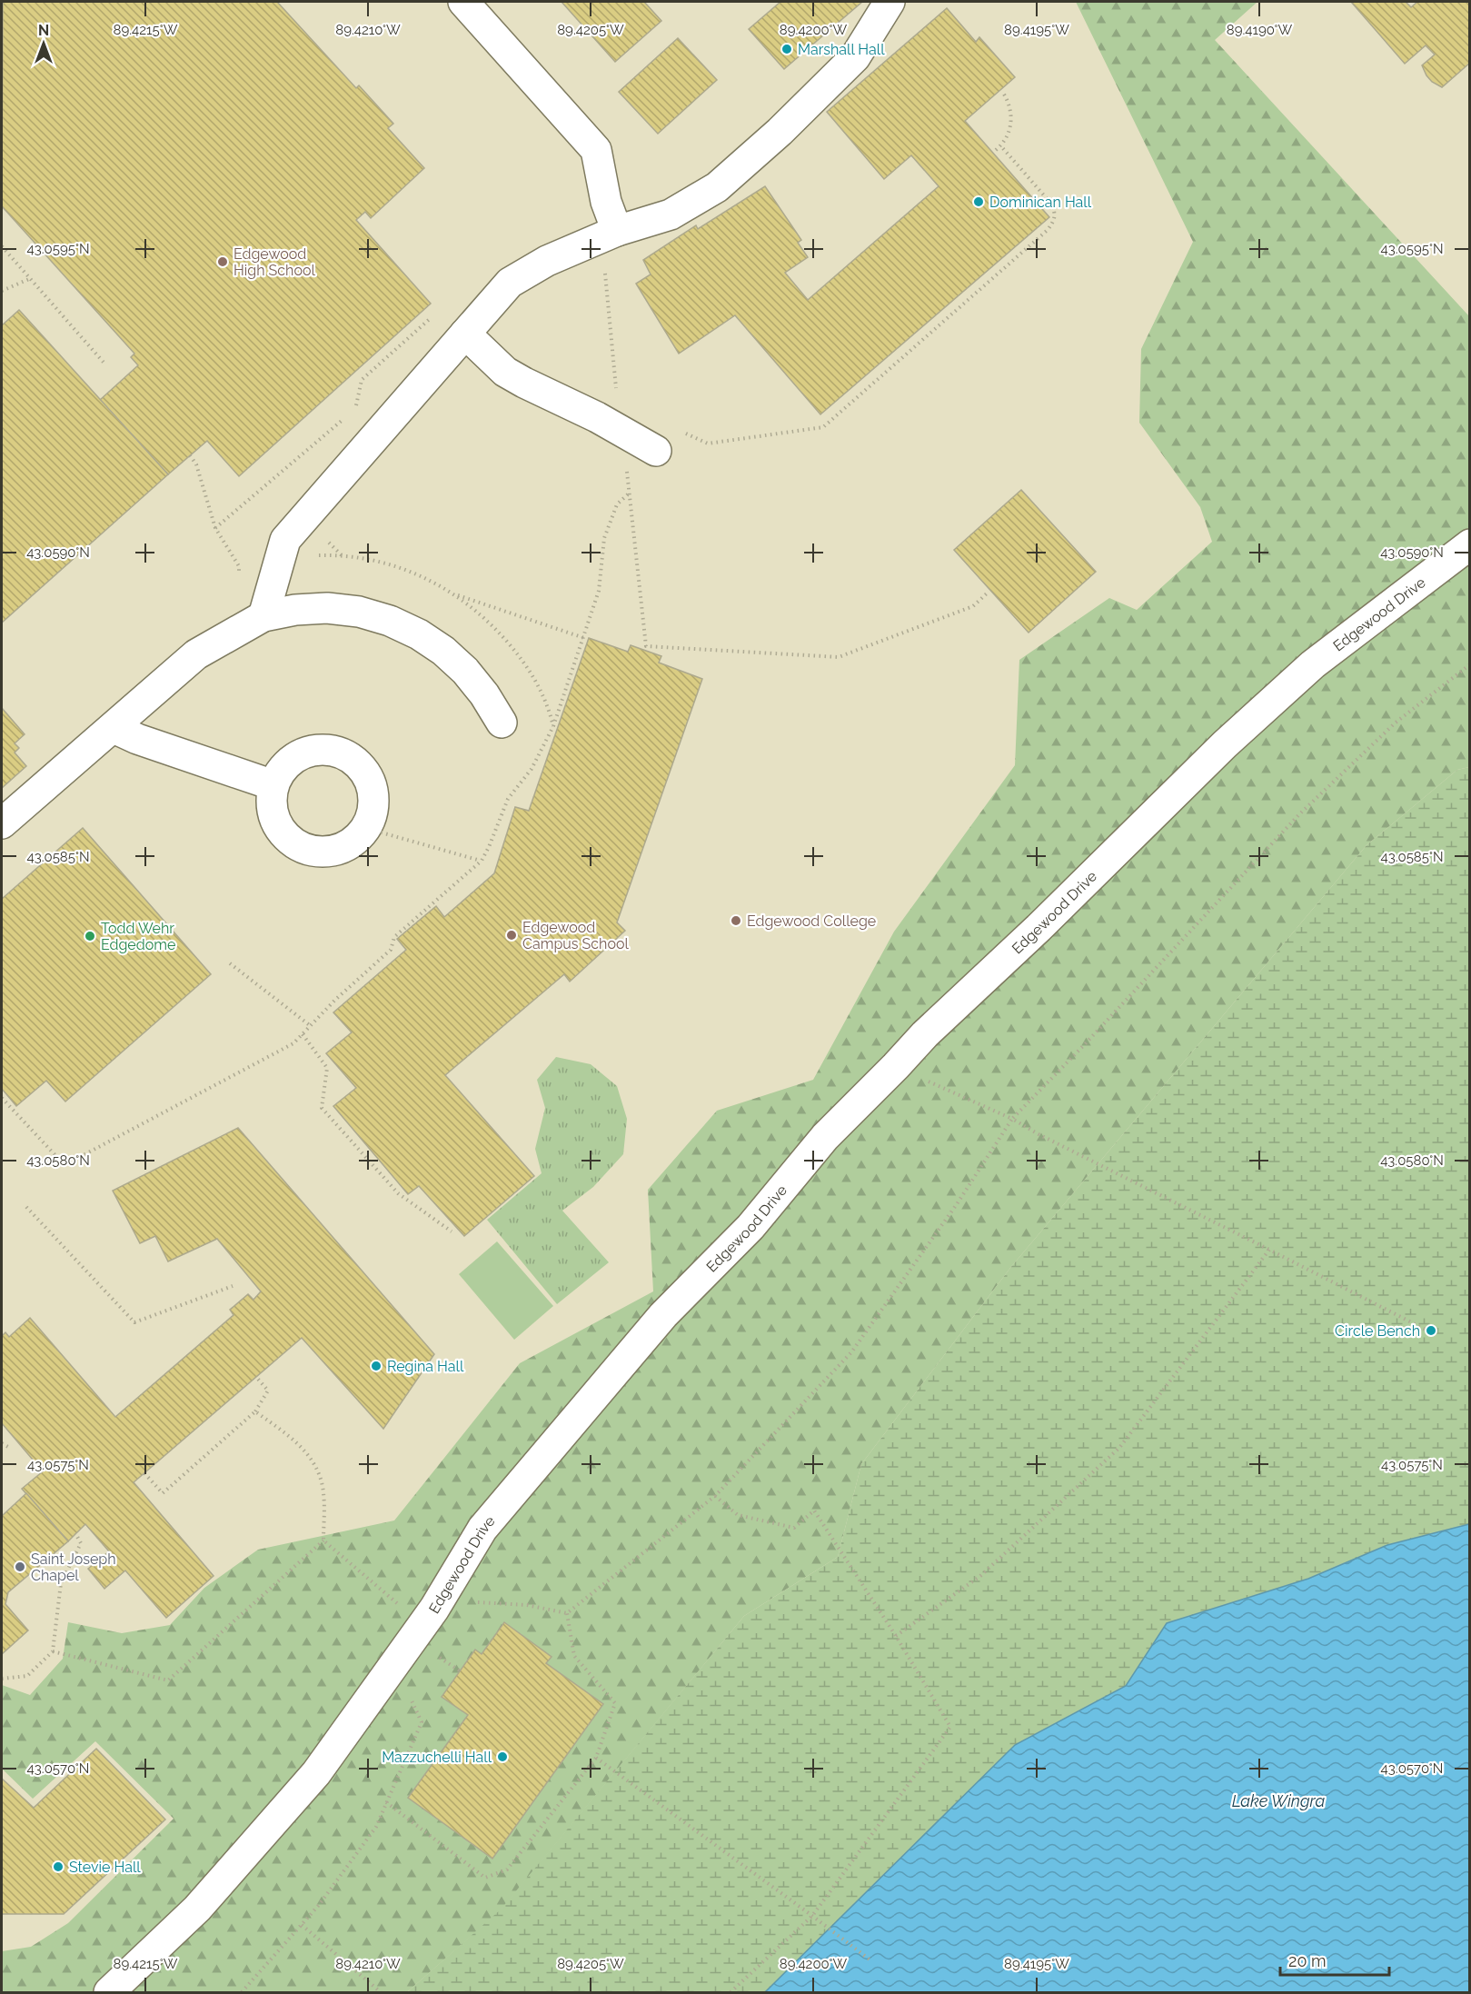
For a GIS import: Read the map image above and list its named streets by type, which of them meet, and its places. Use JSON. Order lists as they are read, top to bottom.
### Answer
{
  "streets": {
    "lane": ["Edgewood Drive"]
  },
  "water": ["Lake Wingra"],
  "places": [
    "Marshall Hall",
    "Dominican Hall",
    "Edgewood High School",
    "Edgewood College",
    "Edgewood Campus School",
    "Todd Wehr Edgedome",
    "Circle Bench",
    "Regina Hall",
    "Saint Joseph Chapel",
    "Mazzuchelli Hall",
    "Stevie Hall"
  ],
  "scale_bar": "20 m",
  "north": "top",
  "coordinates": [
    "89.4215°W",
    "89.4210°W",
    "89.4205°W",
    "89.4200°W",
    "89.4195°W",
    "89.4190°W",
    "43.0595°N",
    "43.0590°N",
    "43.0585°N",
    "43.0580°N",
    "43.0575°N",
    "43.0570°N"
  ]
}
